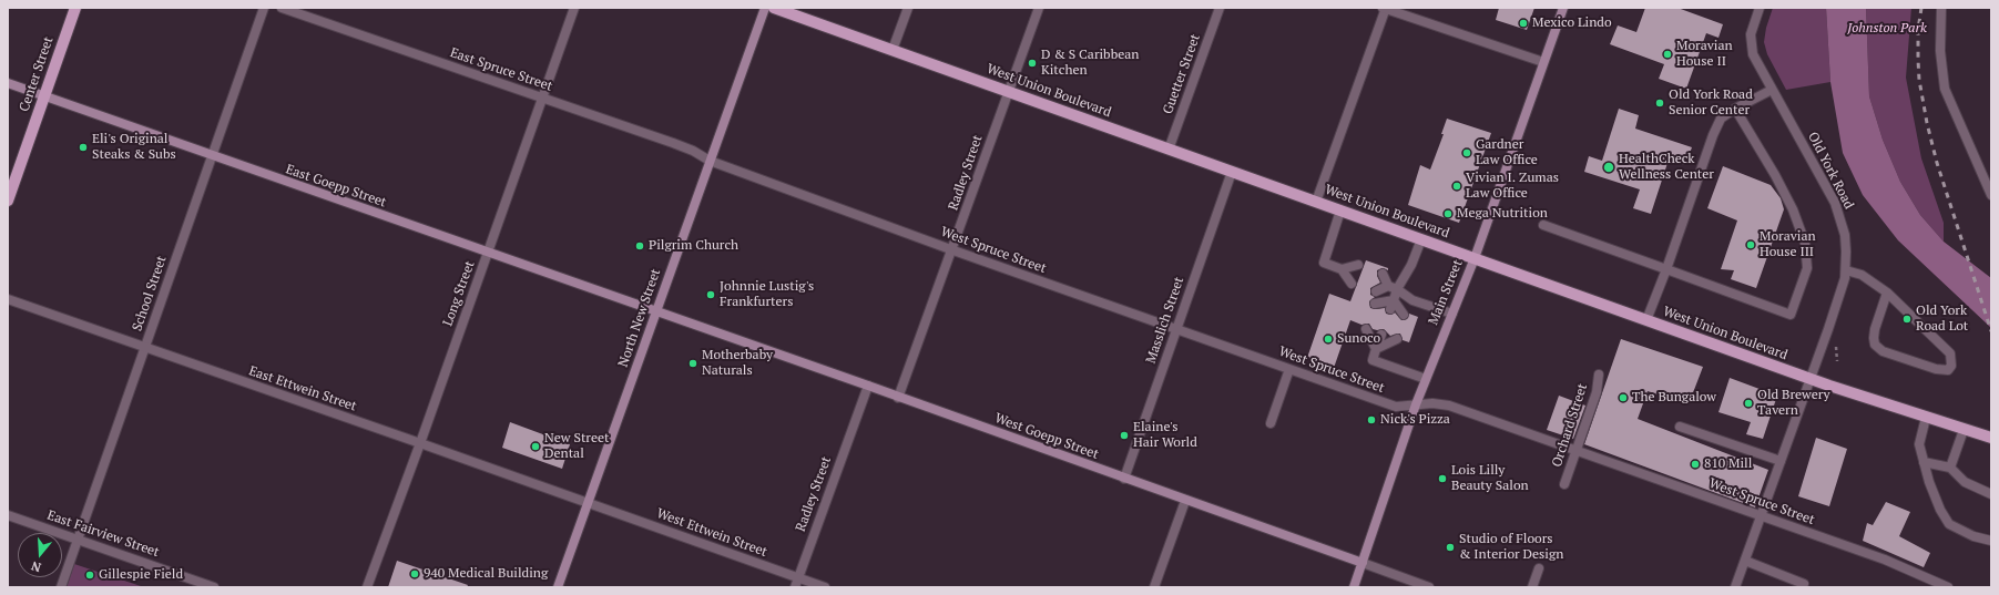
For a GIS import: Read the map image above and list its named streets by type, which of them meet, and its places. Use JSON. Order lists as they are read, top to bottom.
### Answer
{
  "streets": {
    "main road": ["Center Street", "West Union Boulevard"],
    "street": [
      "East Spruce Street",
      "Guetter Street",
      "Old York Road",
      "Radley Street",
      "East Goepp Street",
      "West Spruce Street",
      "Main Street",
      "School Street",
      "Long Street",
      "North New Street",
      "Masslich Street",
      "East Ettwein Street",
      "Orchard Street",
      "West Goepp Street",
      "West Ettwein Street",
      "East Fairview Street"
    ]
  },
  "crossings": [
    ["East Spruce Street", "West Spruce Street"],
    ["East Spruce Street", "Long Street"],
    ["East Spruce Street", "North New Street"],
    ["Center Street", "East Goepp Street"],
    ["Guetter Street", "West Union Boulevard"],
    ["West Union Boulevard", "Old York Road"],
    ["West Union Boulevard", "Radley Street"],
    ["West Union Boulevard", "Main Street"],
    ["West Union Boulevard", "Masslich Street"],
    ["Old York Road", "West Spruce Street"],
    ["Radley Street", "West Spruce Street"],
    ["Radley Street", "West Goepp Street"],
    ["Radley Street", "West Ettwein Street"],
    ["East Goepp Street", "School Street"],
    ["East Goepp Street", "Long Street"],
    ["East Goepp Street", "North New Street"],
    ["East Goepp Street", "West Goepp Street"],
    ["West Spruce Street", "Main Street"],
    ["West Spruce Street", "North New Street"],
    ["West Spruce Street", "Masslich Street"],
    ["West Spruce Street", "Orchard Street"],
    ["Main Street", "West Goepp Street"],
    ["School Street", "East Ettwein Street"],
    ["School Street", "East Fairview Street"],
    ["Long Street", "East Ettwein Street"],
    ["North New Street", "East Ettwein Street"],
    ["North New Street", "West Goepp Street"],
    ["North New Street", "West Ettwein Street"],
    ["Masslich Street", "West Goepp Street"],
    ["East Ettwein Street", "West Ettwein Street"]
  ],
  "parks": ["Johnston Park"],
  "places": [
    "Mexico Lindo",
    "Moravian House II",
    "D & S Caribbean Kitchen",
    "Old York Road Senior Center",
    "Eli's Original Steaks & Subs",
    "Gardner Law Office",
    "HealthCheck Wellness Center",
    "Vivian I. Zumas Law Office",
    "Mega Nutrition",
    "Moravian House III",
    "Pilgrim Church",
    "Johnnie Lustig's Frankfurters",
    "Old York Road Lot",
    "Sunoco",
    "Motherbaby Naturals",
    "The Bungalow",
    "Old Brewery Tavern",
    "Nick's Pizza",
    "Elaine's Hair World",
    "New Street Dental",
    "810 Mill",
    "Lois Lilly Beauty Salon",
    "Studio of Floors & Interior Design",
    "940 Medical Building",
    "Gillespie Field"
  ],
  "north": "bottom"
}
